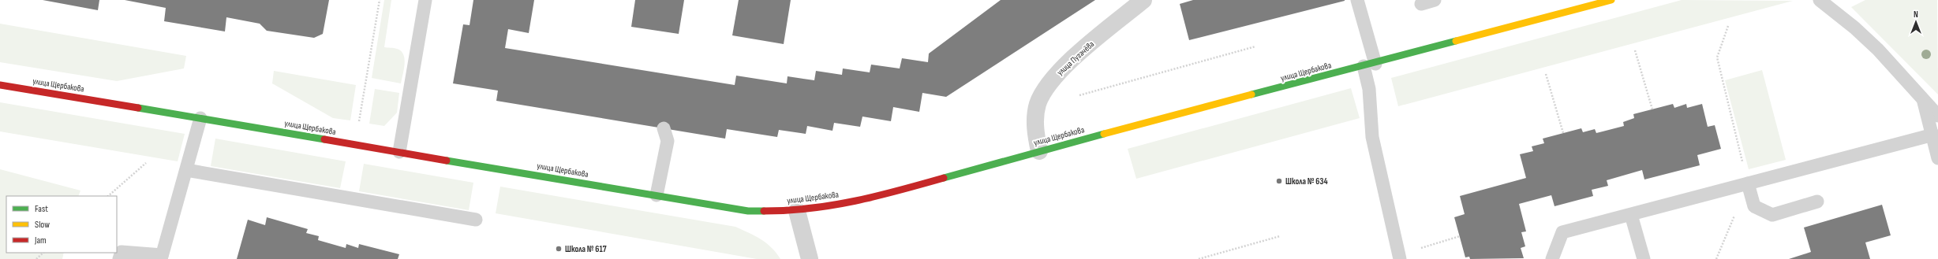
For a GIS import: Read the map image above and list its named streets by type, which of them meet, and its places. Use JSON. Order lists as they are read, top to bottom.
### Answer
{
  "streets": {
    "street": ["улица Пугачёва", "улица Щербакова"]
  },
  "crossings": [
    ["улица Пугачёва", "улица Щербакова"]
  ],
  "places": ["Школа № 634", "Школа № 617"],
  "legend": ["Fast", "Slow", "Jam"],
  "north": "top"
}
